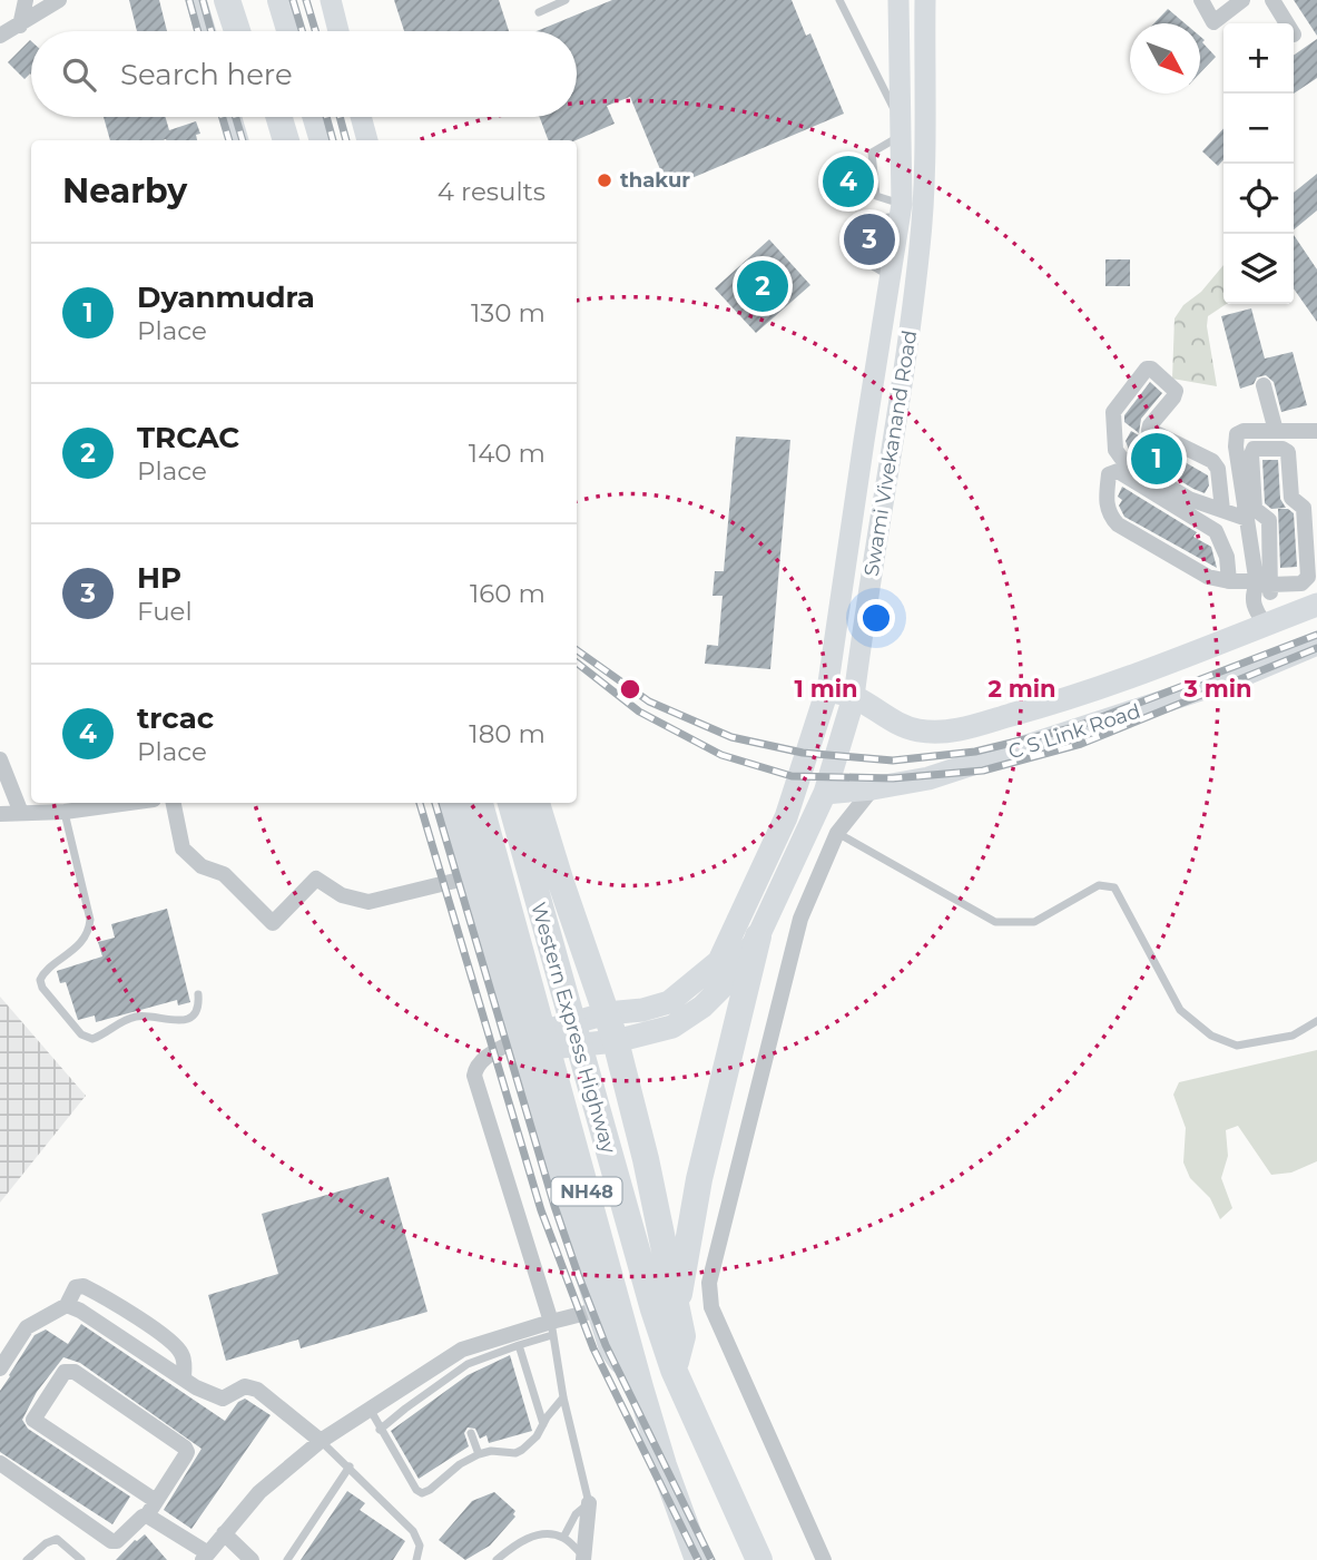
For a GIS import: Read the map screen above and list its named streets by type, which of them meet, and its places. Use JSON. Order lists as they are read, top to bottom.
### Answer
{
  "streets": {
    "highway": ["Western Express Highway", "NH48"],
    "main road": ["Swami Vivekanand Road", "C S Link Road"]
  },
  "crossings": [
    ["Swami Vivekanand Road", "C S Link Road"]
  ],
  "places": ["thakur"],
  "north": "bottom right",
  "page": {
    "map_buttons": ["+", "−"],
    "search": "Search here",
    "heading": ["Nearby", "4 results"],
    "pins": [
      "4",
      "3",
      "2",
      "1"
    ],
    "list": [
      {
        "mark": "1",
        "name": "Dyanmudra",
        "note": "Place",
        "value": "130 m"
      },
      {
        "mark": "2",
        "name": "TRCAC",
        "note": "Place",
        "value": "140 m"
      },
      {
        "mark": "3",
        "name": "HP",
        "note": "Fuel",
        "value": "160 m"
      },
      {
        "mark": "4",
        "name": "trcac",
        "note": "Place",
        "value": "180 m"
      }
    ]
  },
  "rings": ["1 min", "2 min", "3 min"]
}
